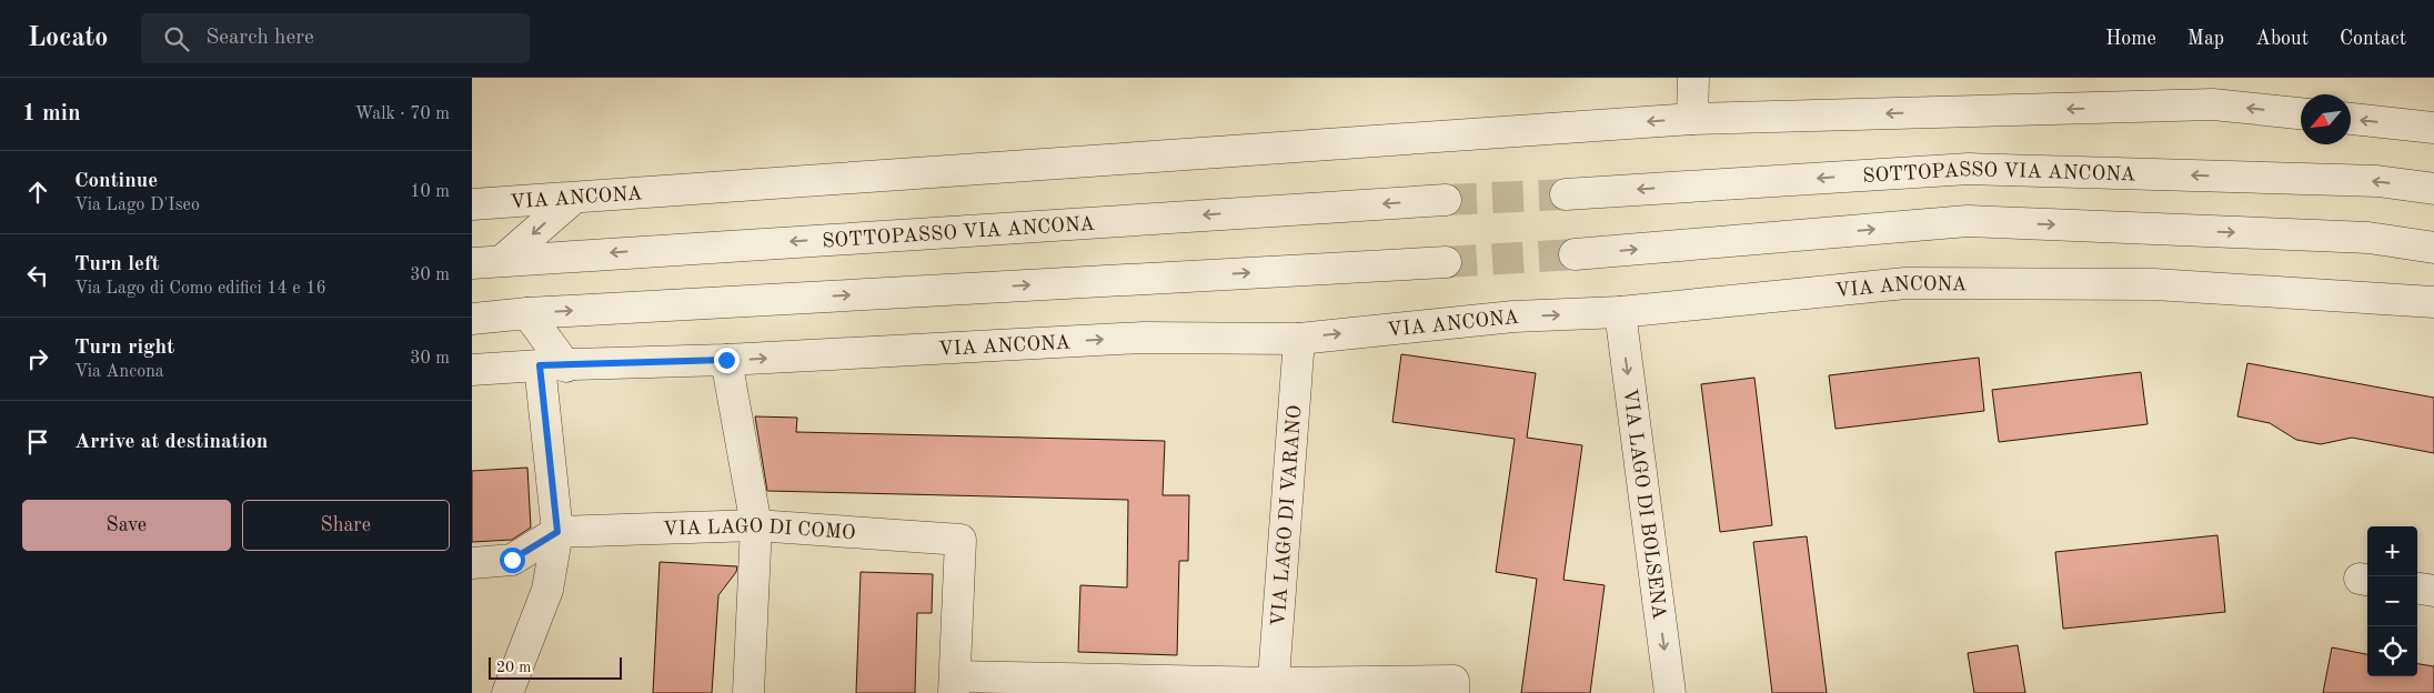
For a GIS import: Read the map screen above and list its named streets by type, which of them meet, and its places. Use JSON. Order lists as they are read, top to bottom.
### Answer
{
  "streets": {
    "street": [
      "SOTTOPASSO VIA ANCONA",
      "VIA ANCONA",
      "VIA LAGO DI BOLSENA",
      "VIA LAGO DI VARANO",
      "VIA LAGO DI COMO"
    ]
  },
  "crossings": [
    ["VIA ANCONA", "VIA LAGO DI BOLSENA"],
    ["VIA ANCONA", "VIA LAGO DI VARANO"]
  ],
  "one_way": ["VIA LAGO DI BOLSENA"],
  "scale_bar": "20 m",
  "north": "bottom left",
  "page": {
    "header": "Locato",
    "search": "Search here",
    "nav": [
      "Home",
      "Map",
      "About",
      "Contact"
    ],
    "heading": ["1 min", "Walk · 70 m"],
    "list": [
      ["Continue", "Via Lago D'Iseo", "10 m"],
      ["Turn left", "Via Lago di Como edifici 14 e 16", "30 m"],
      ["Turn right", "Via Ancona", "30 m"],
      "Arrive at destination"
    ],
    "buttons": ["Save", "Share"],
    "map_buttons": ["+", "−"],
    "scale": "20 m"
  }
}
